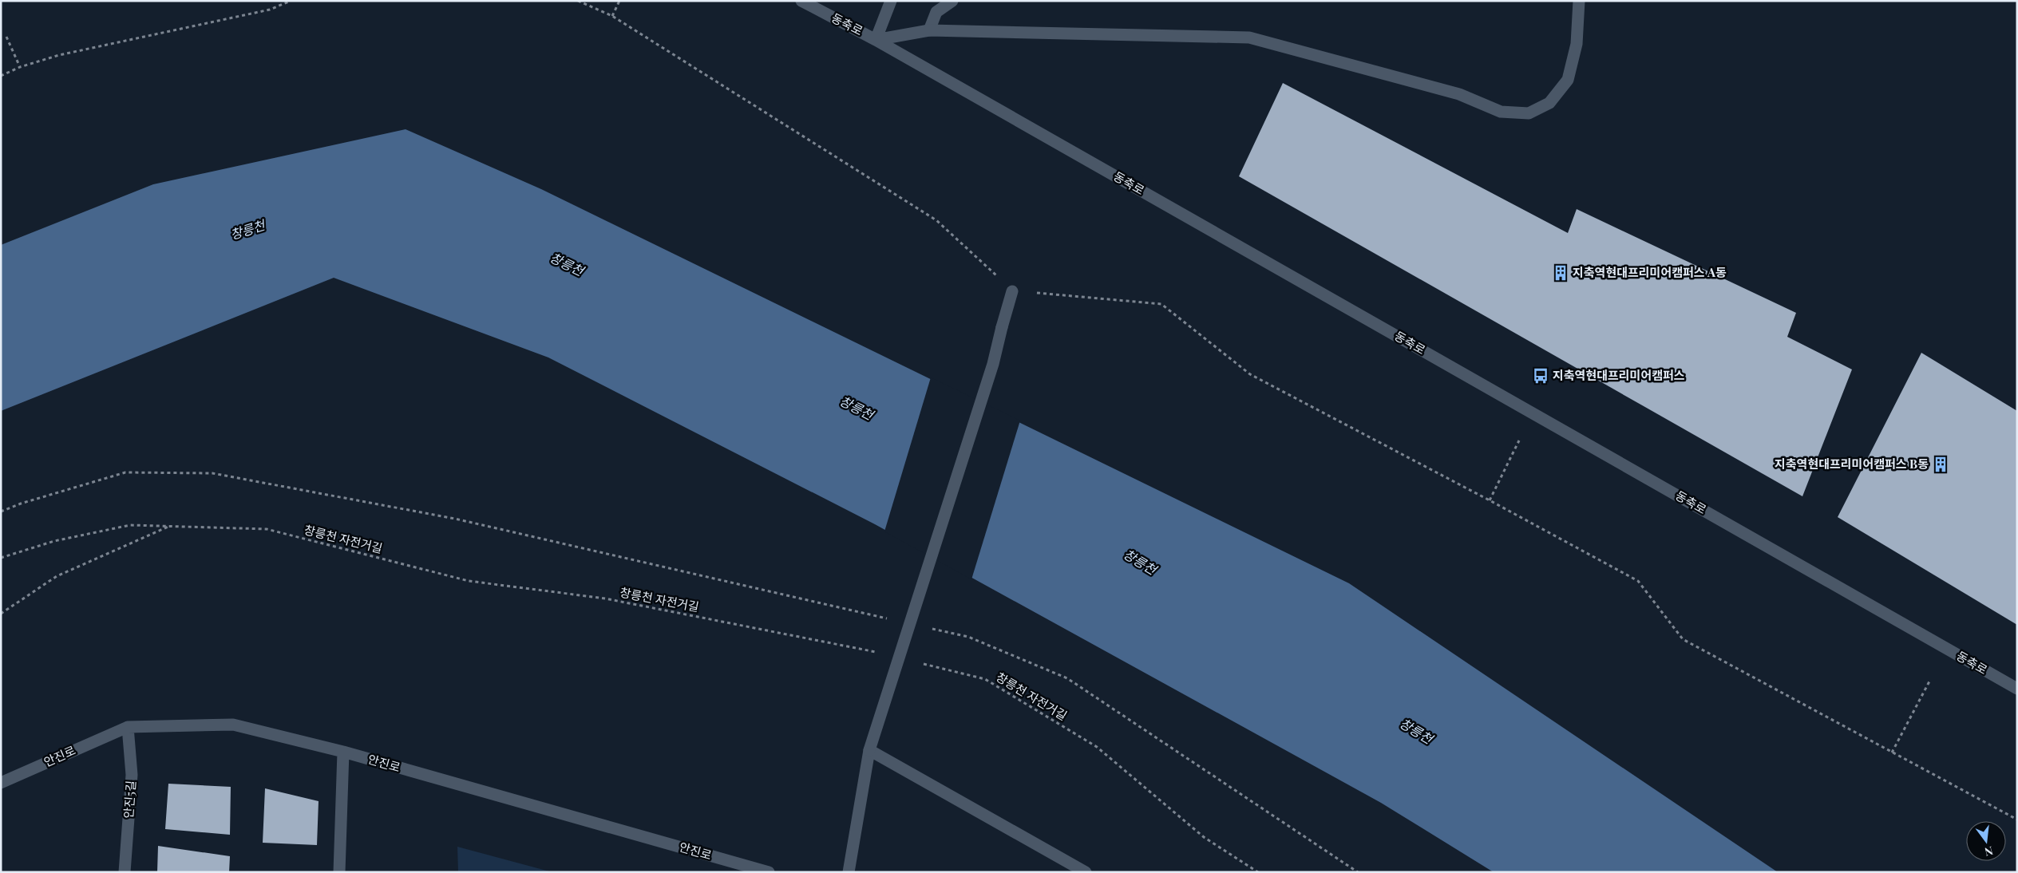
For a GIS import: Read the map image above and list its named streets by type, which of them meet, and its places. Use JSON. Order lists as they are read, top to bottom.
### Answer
{
  "streets": {
    "street": ["동축로", "안진로", "안진5길"],
    "path": ["창릉천 자전거길"]
  },
  "crossings": [
    ["안진로", "안진5길"]
  ],
  "water": ["창릉천"],
  "places": {
    "building": ["지축역현대프리미어캠퍼스 A동", "지축역현대프리미어캠퍼스 B동"],
    "bus stop": ["지축역현대프리미어캠퍼스"]
  },
  "north": "bottom"
}
